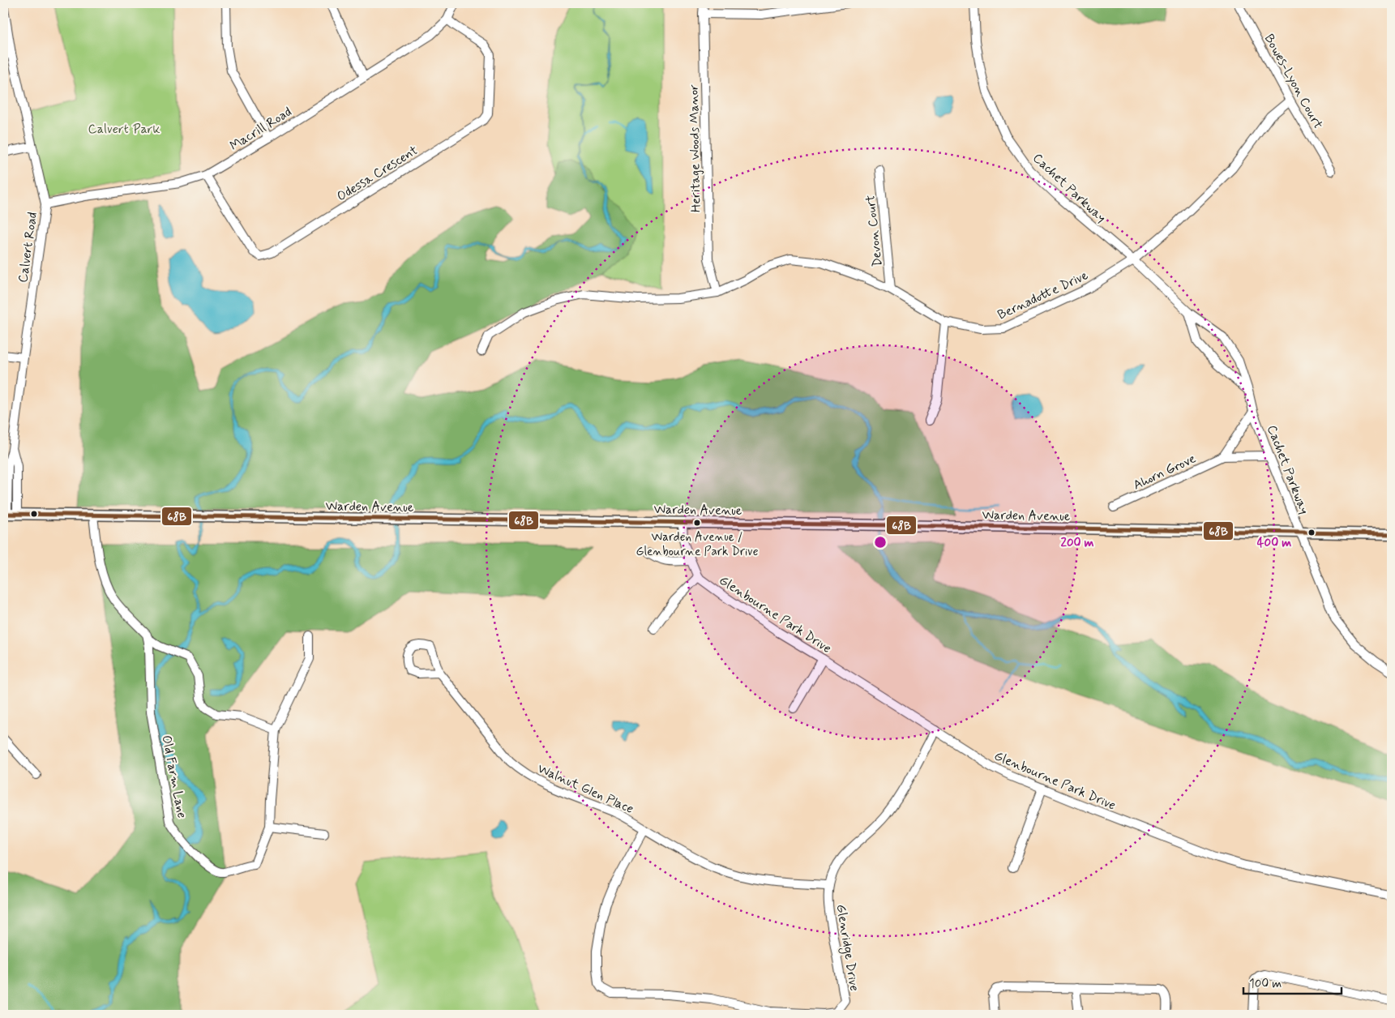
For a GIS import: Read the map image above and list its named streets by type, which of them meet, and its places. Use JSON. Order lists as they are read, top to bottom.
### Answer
{
  "streets": {
    "main road": ["Warden Avenue"],
    "street": [
      "Bowes-Lyon Court",
      "Macrill Road",
      "Heritage Woods Manor",
      "Odessa Crescent",
      "Cachet Parkway",
      "Devon Court",
      "Calvert Road",
      "Bernadotte Drive",
      "Ahorn Grove",
      "Glenbourne Park Drive",
      "Old Farm Lane",
      "Walnut Glen Place",
      "Glenridge Drive"
    ]
  },
  "crossings": [
    ["Bowes-Lyon Court", "Bernadotte Drive"],
    ["Macrill Road", "Odessa Crescent"],
    ["Macrill Road", "Calvert Road"],
    ["Heritage Woods Manor", "Bernadotte Drive"],
    ["Cachet Parkway", "Bernadotte Drive"],
    ["Cachet Parkway", "Ahorn Grove"],
    ["Cachet Parkway", "Warden Avenue"],
    ["Devon Court", "Bernadotte Drive"],
    ["Calvert Road", "Warden Avenue"],
    ["Warden Avenue", "Glenbourne Park Drive"],
    ["Glenbourne Park Drive", "Glenridge Drive"],
    ["Walnut Glen Place", "Glenridge Drive"]
  ],
  "parks": ["Calvert Park"],
  "places": ["Warden Avenue / Glenbourne Park Drive"],
  "lines": ["transit line 68B"],
  "scale_bar": "100 m",
  "rings": ["200 m", "400 m"]
}
